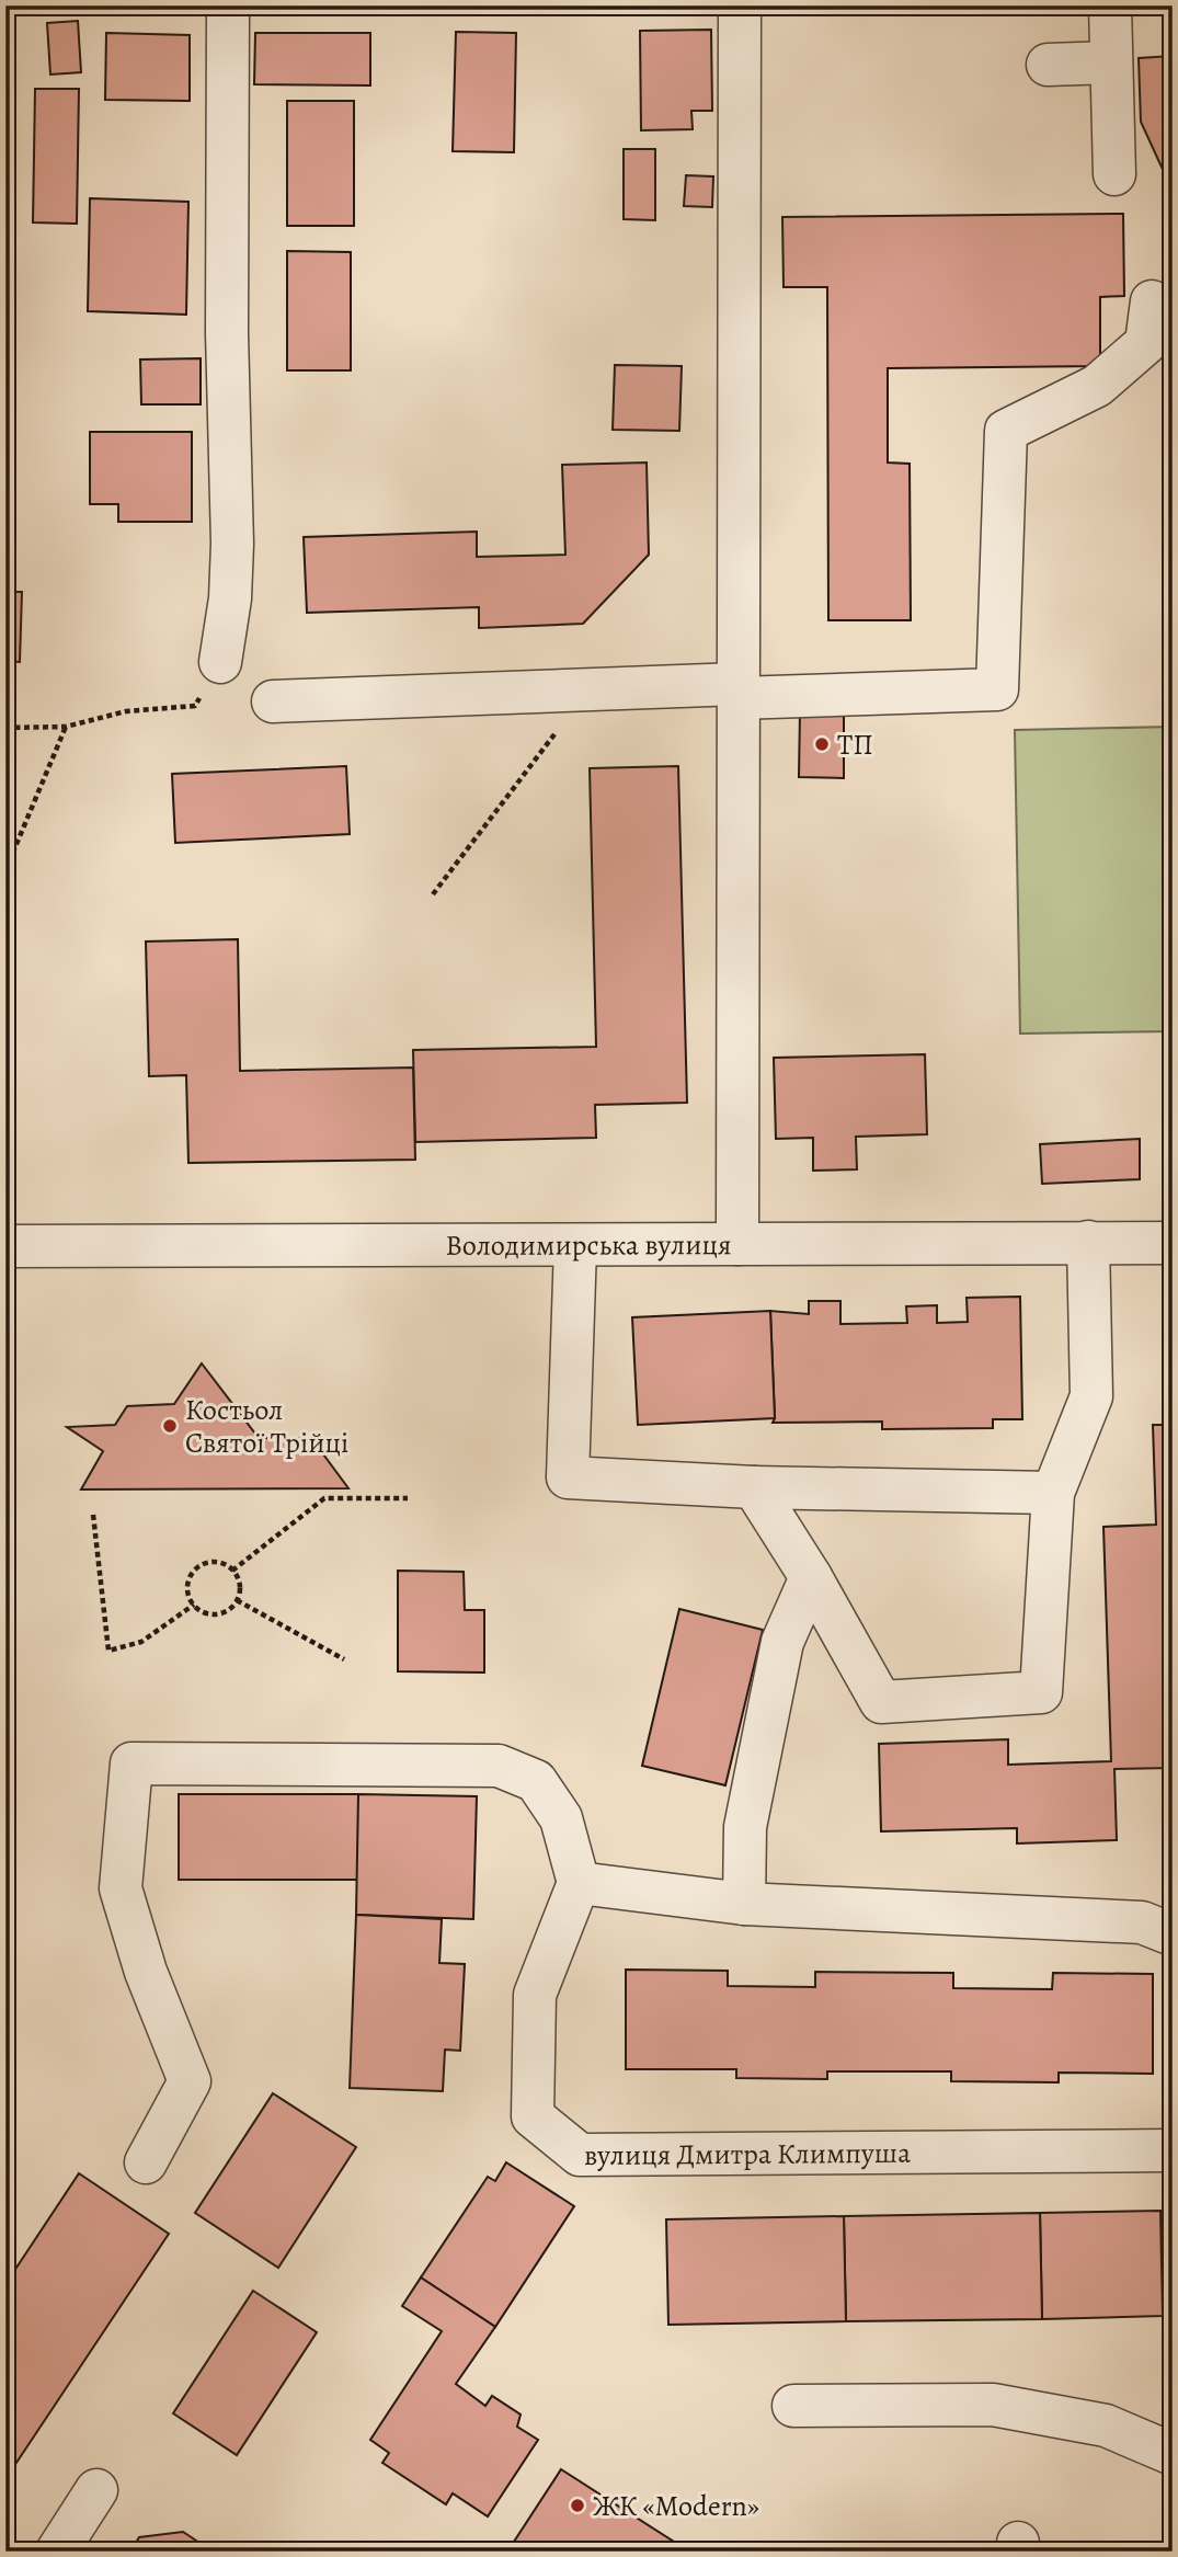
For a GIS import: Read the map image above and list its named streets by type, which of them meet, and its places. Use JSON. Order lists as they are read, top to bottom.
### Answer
{
  "streets": {
    "street": ["Володимирська вулиця", "вулиця Дмитра Климпуша"]
  },
  "places": ["ТП", "Костьол Святої Трійці", "ЖК «Modern»"]
}
